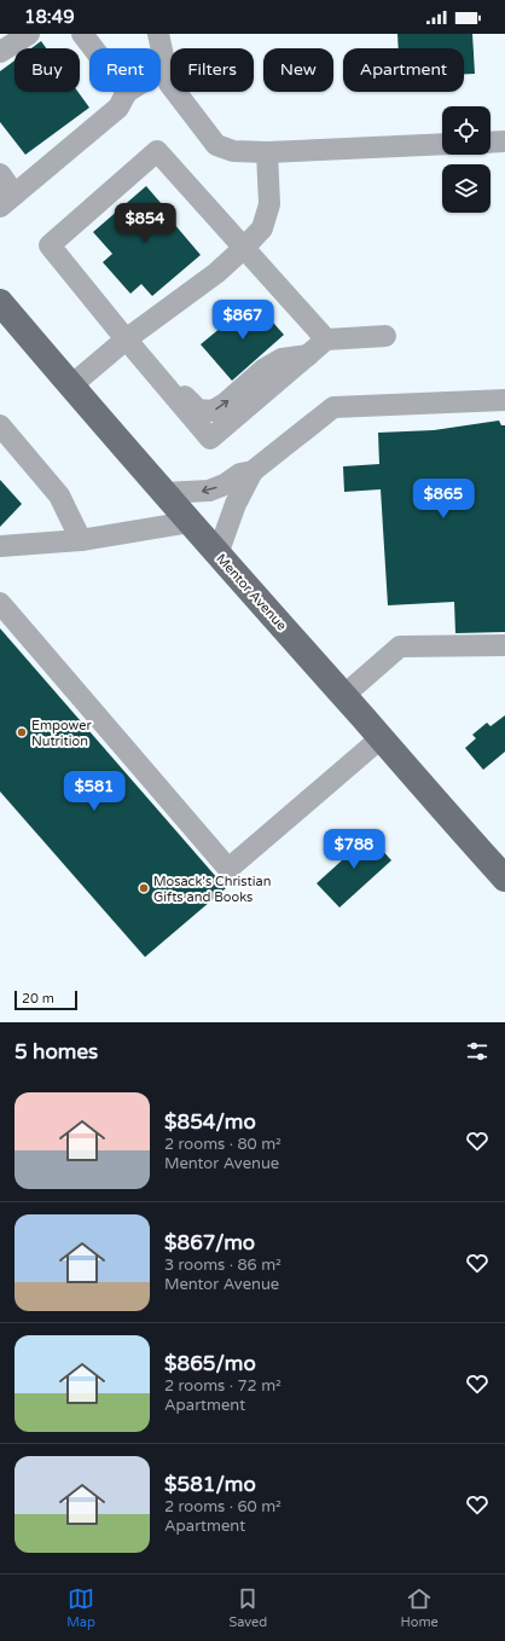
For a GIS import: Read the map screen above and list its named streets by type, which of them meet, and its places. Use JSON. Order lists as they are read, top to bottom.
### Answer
{
  "streets": {
    "main road": ["Mentor Avenue"]
  },
  "places": ["Empower Nutrition", "Mosack's Christian Gifts and Books"],
  "scale_bar": "20 m",
  "page": {
    "status": "18:49",
    "chip": [
      "Buy",
      "Rent",
      "Filters",
      "New",
      "Apartment"
    ],
    "price": [
      "$854",
      "$867",
      "$865",
      "$581",
      "$788"
    ],
    "scale": "20 m",
    "heading": "5 homes",
    "list": [
      {
        "name": "$854/mo",
        "note": "2 rooms · 80 m² · Mentor Avenue"
      },
      {
        "name": "$867/mo",
        "note": "3 rooms · 86 m² · Mentor Avenue"
      },
      {
        "name": "$865/mo",
        "note": "2 rooms · 72 m² · Apartment"
      },
      {
        "name": "$581/mo",
        "note": "2 rooms · 60 m² · Apartment"
      }
    ],
    "tabs": ["Map", "Saved", "Home"]
  }
}
